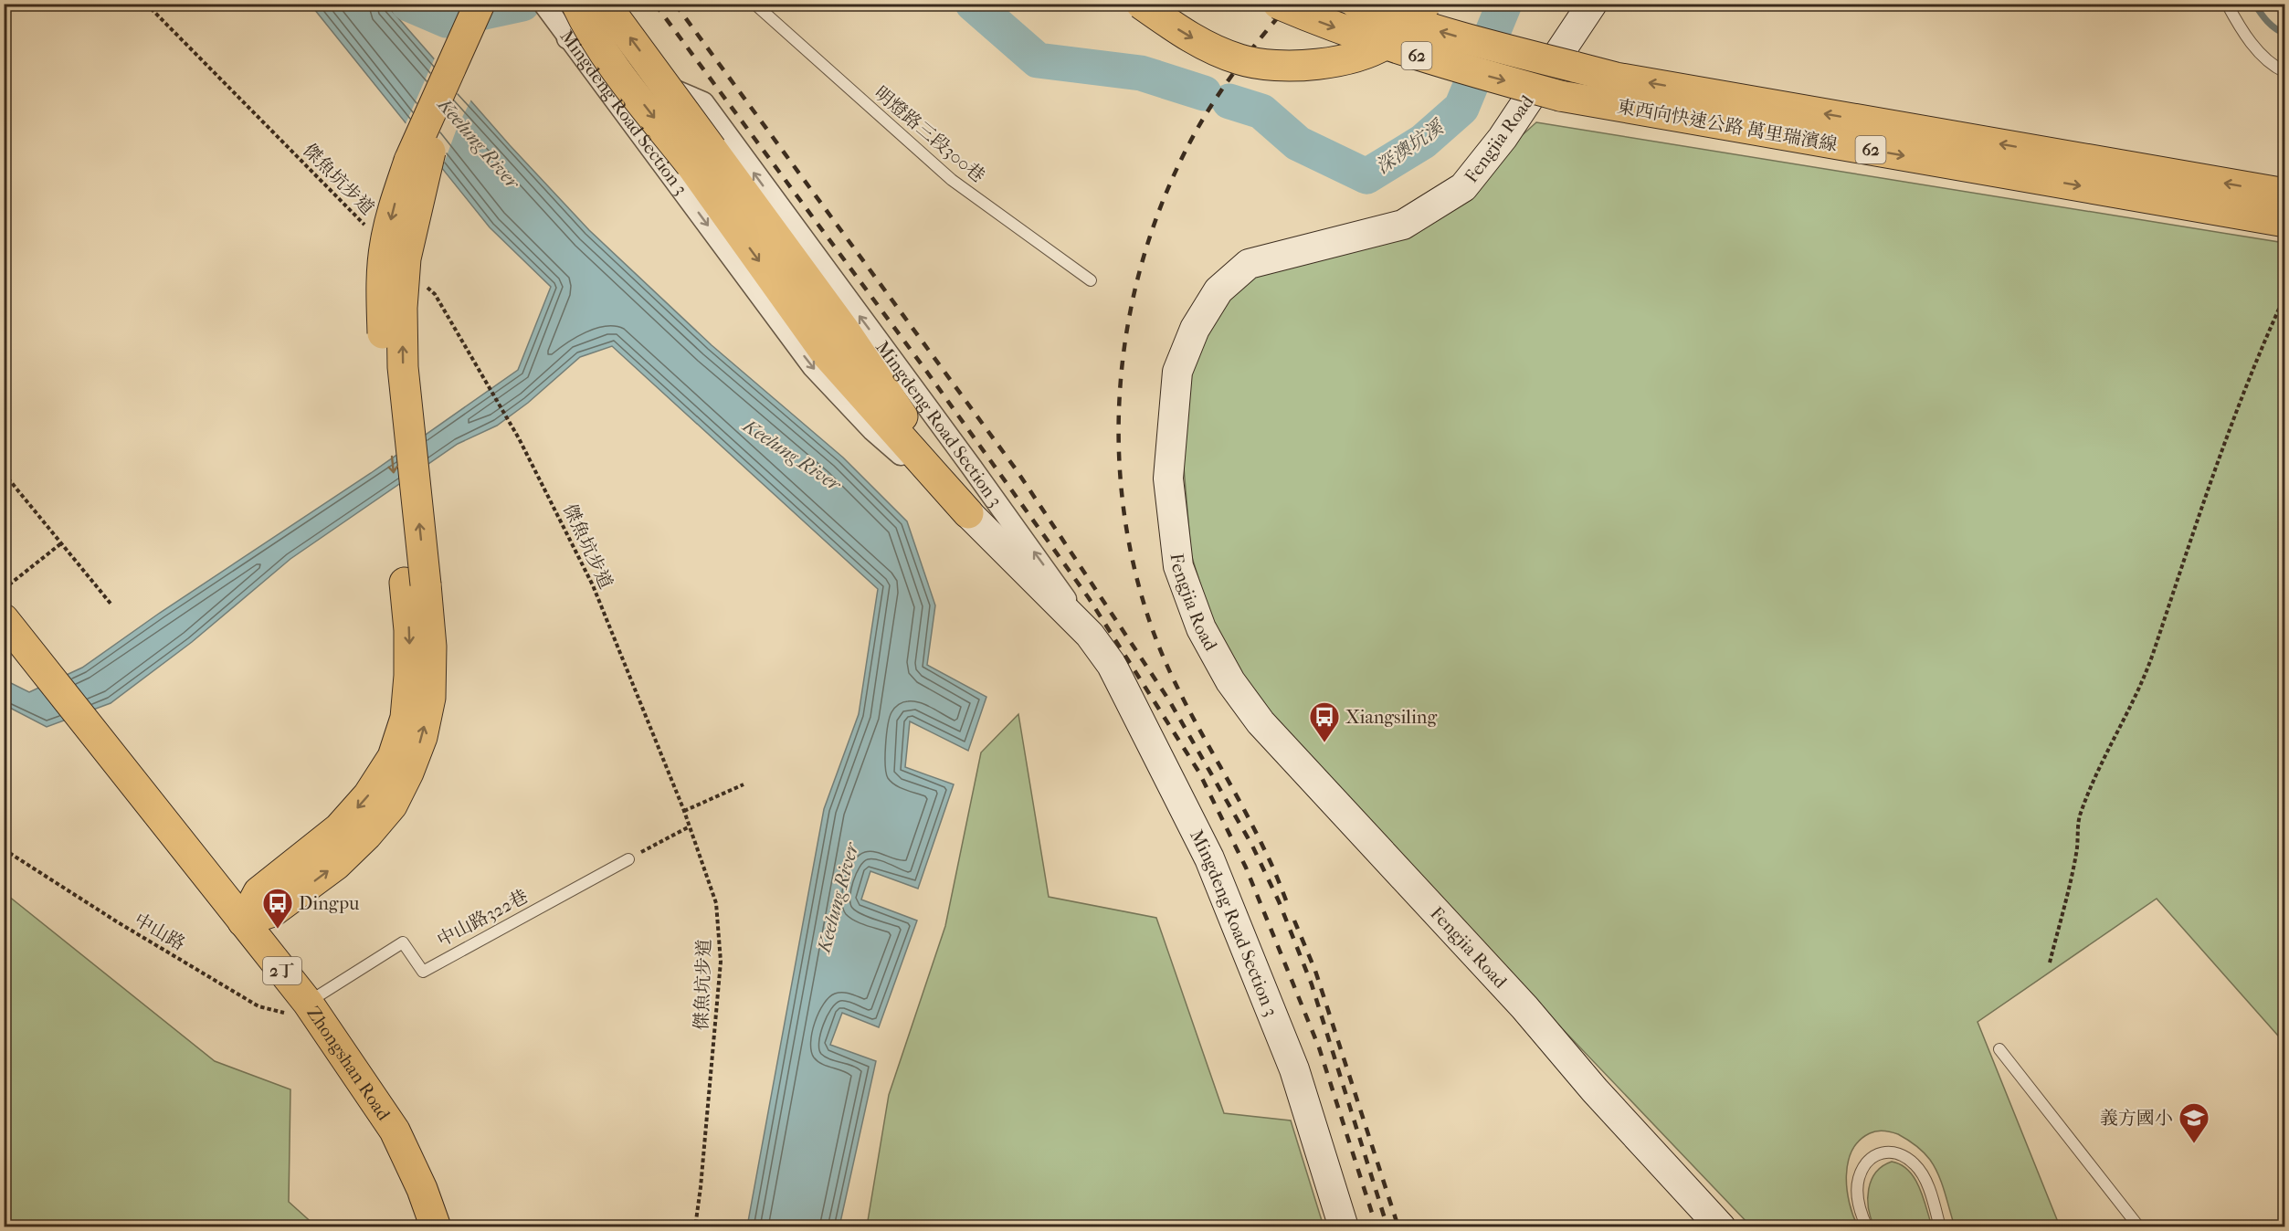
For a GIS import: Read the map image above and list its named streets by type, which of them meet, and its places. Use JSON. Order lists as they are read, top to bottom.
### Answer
{
  "streets": {
    "main road": [
      "62",
      "Mingdeng Road Section 3",
      "東西向快速公路 萬里瑞濱線",
      "Fengjia Road",
      "2丁",
      "Zhongshan Road"
    ],
    "lane": ["明燈路三段300巷", "中山路322巷"],
    "path": ["傑魚坑步道", "中山路"]
  },
  "crossings": [
    ["中山路322巷", "中山路"],
    ["中山路322巷", "Zhongshan Road"],
    ["中山路", "Zhongshan Road"]
  ],
  "water": ["Keelung River", "深澳坑溪"],
  "places": {
    "bus stop": ["Xiangsiling", "Dingpu"],
    "school or university": ["義方國小"]
  }
}
